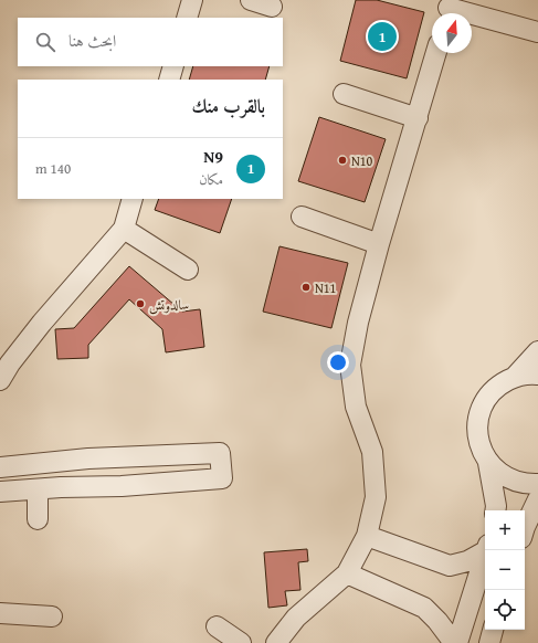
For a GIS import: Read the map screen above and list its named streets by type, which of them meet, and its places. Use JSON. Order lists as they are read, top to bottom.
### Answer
{
  "places": ["N10", "N11", "سالدوتش"],
  "north": "top",
  "page": {
    "search": "ابحث هنا",
    "pins": "1",
    "heading": "بالقرب منك",
    "list": [
      {
        "mark": "1",
        "name": "N9",
        "note": "مكان",
        "value": "140 m"
      }
    ],
    "map_buttons": ["+", "−"]
  }
}
